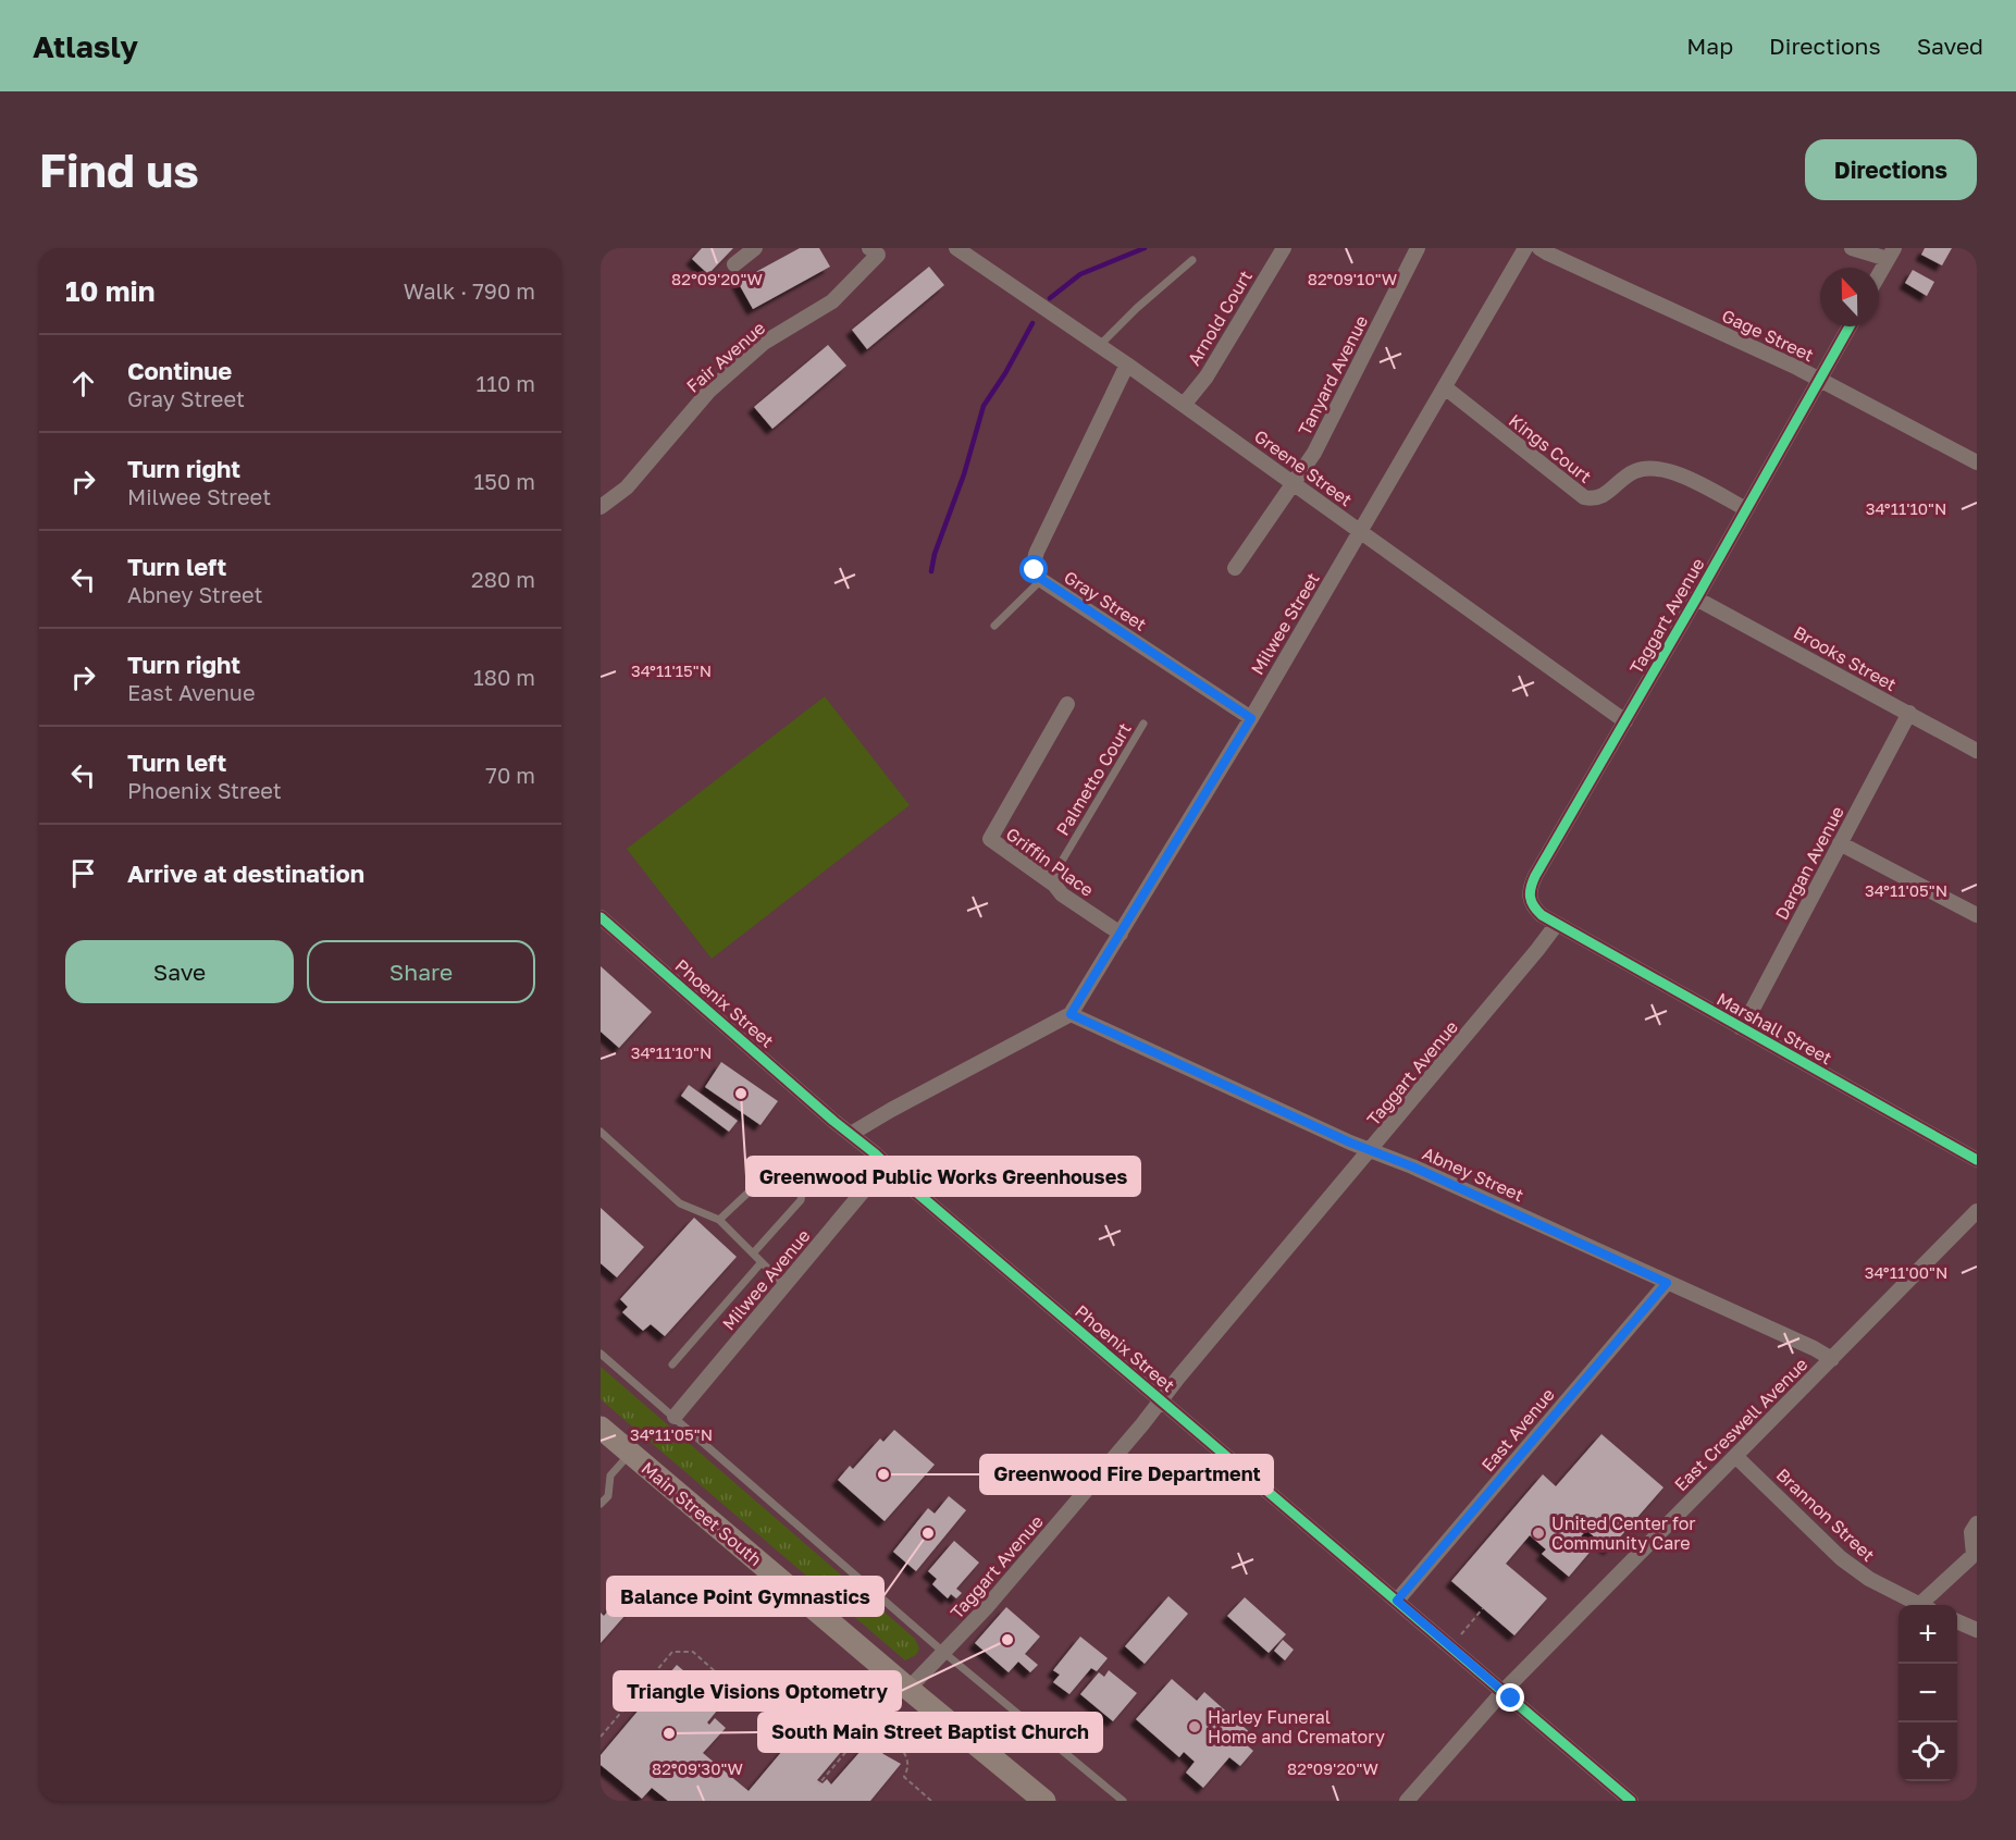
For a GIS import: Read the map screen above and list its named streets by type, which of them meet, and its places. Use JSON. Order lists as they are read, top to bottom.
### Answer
{
  "streets": {
    "main road": ["Main Street South"],
    "street": [
      "Arnold Court",
      "Gage Street",
      "Fair Avenue",
      "Tanyard Avenue",
      "Kings Court",
      "Greene Street",
      "Gray Street",
      "Taggart Avenue",
      "Milwee Street",
      "Brooks Street",
      "Griffin Place",
      "Dargan Avenue",
      "Phoenix Street",
      "Marshall Street",
      "Abney Street",
      "Milwee Avenue",
      "East Creswell Avenue",
      "East Avenue",
      "Brannon Street"
    ],
    "lane": ["Palmetto Court"]
  },
  "crossings": [
    ["Arnold Court", "Greene Street"],
    ["Gage Street", "Taggart Avenue"],
    ["Tanyard Avenue", "Greene Street"],
    ["Kings Court", "Taggart Avenue"],
    ["Kings Court", "Milwee Street"],
    ["Greene Street", "Gray Street"],
    ["Greene Street", "Taggart Avenue"],
    ["Greene Street", "Milwee Street"],
    ["Gray Street", "Milwee Street"],
    ["Taggart Avenue", "Brooks Street"],
    ["Taggart Avenue", "Phoenix Street"],
    ["Taggart Avenue", "Marshall Street"],
    ["Taggart Avenue", "Abney Street"],
    ["Taggart Avenue", "Main Street South"],
    ["Milwee Street", "Griffin Place"],
    ["Milwee Street", "Abney Street"],
    ["Brooks Street", "Dargan Avenue"],
    ["Palmetto Court", "Griffin Place"],
    ["Dargan Avenue", "Marshall Street"],
    ["Phoenix Street", "Milwee Avenue"],
    ["Phoenix Street", "East Creswell Avenue"],
    ["Phoenix Street", "East Avenue"],
    ["Abney Street", "East Creswell Avenue"],
    ["Abney Street", "East Avenue"],
    ["East Creswell Avenue", "Brannon Street"]
  ],
  "places": [
    "Greenwood Public Works Greenhouses",
    "Greenwood Fire Department",
    "Balance Point Gymnastics",
    "United Center for Community Care",
    "Triangle Visions Optometry",
    "Harley Funeral Home and Crematory",
    "South Main Street Baptist Church"
  ],
  "north": "top",
  "page": {
    "header": "Atlasly",
    "nav": ["Map", "Directions", "Saved"],
    "buttons": [
      "Directions",
      ["Save", "Share"]
    ],
    "title": "Find us",
    "heading": ["10 min", "Walk · 790 m"],
    "list": [
      ["Continue", "Gray Street", "110 m"],
      ["Turn right", "Milwee Street", "150 m"],
      ["Turn left", "Abney Street", "280 m"],
      ["Turn right", "East Avenue", "180 m"],
      ["Turn left", "Phoenix Street", "70 m"],
      "Arrive at destination"
    ],
    "map_buttons": ["+", "−"]
  },
  "coordinates": [
    "82°09'20\"W",
    "82°09'10\"W",
    "34°11'10\"N",
    "34°11'15\"N",
    "34°11'05\"N",
    "34°11'00\"N",
    "82°09'30\"W"
  ]
}
